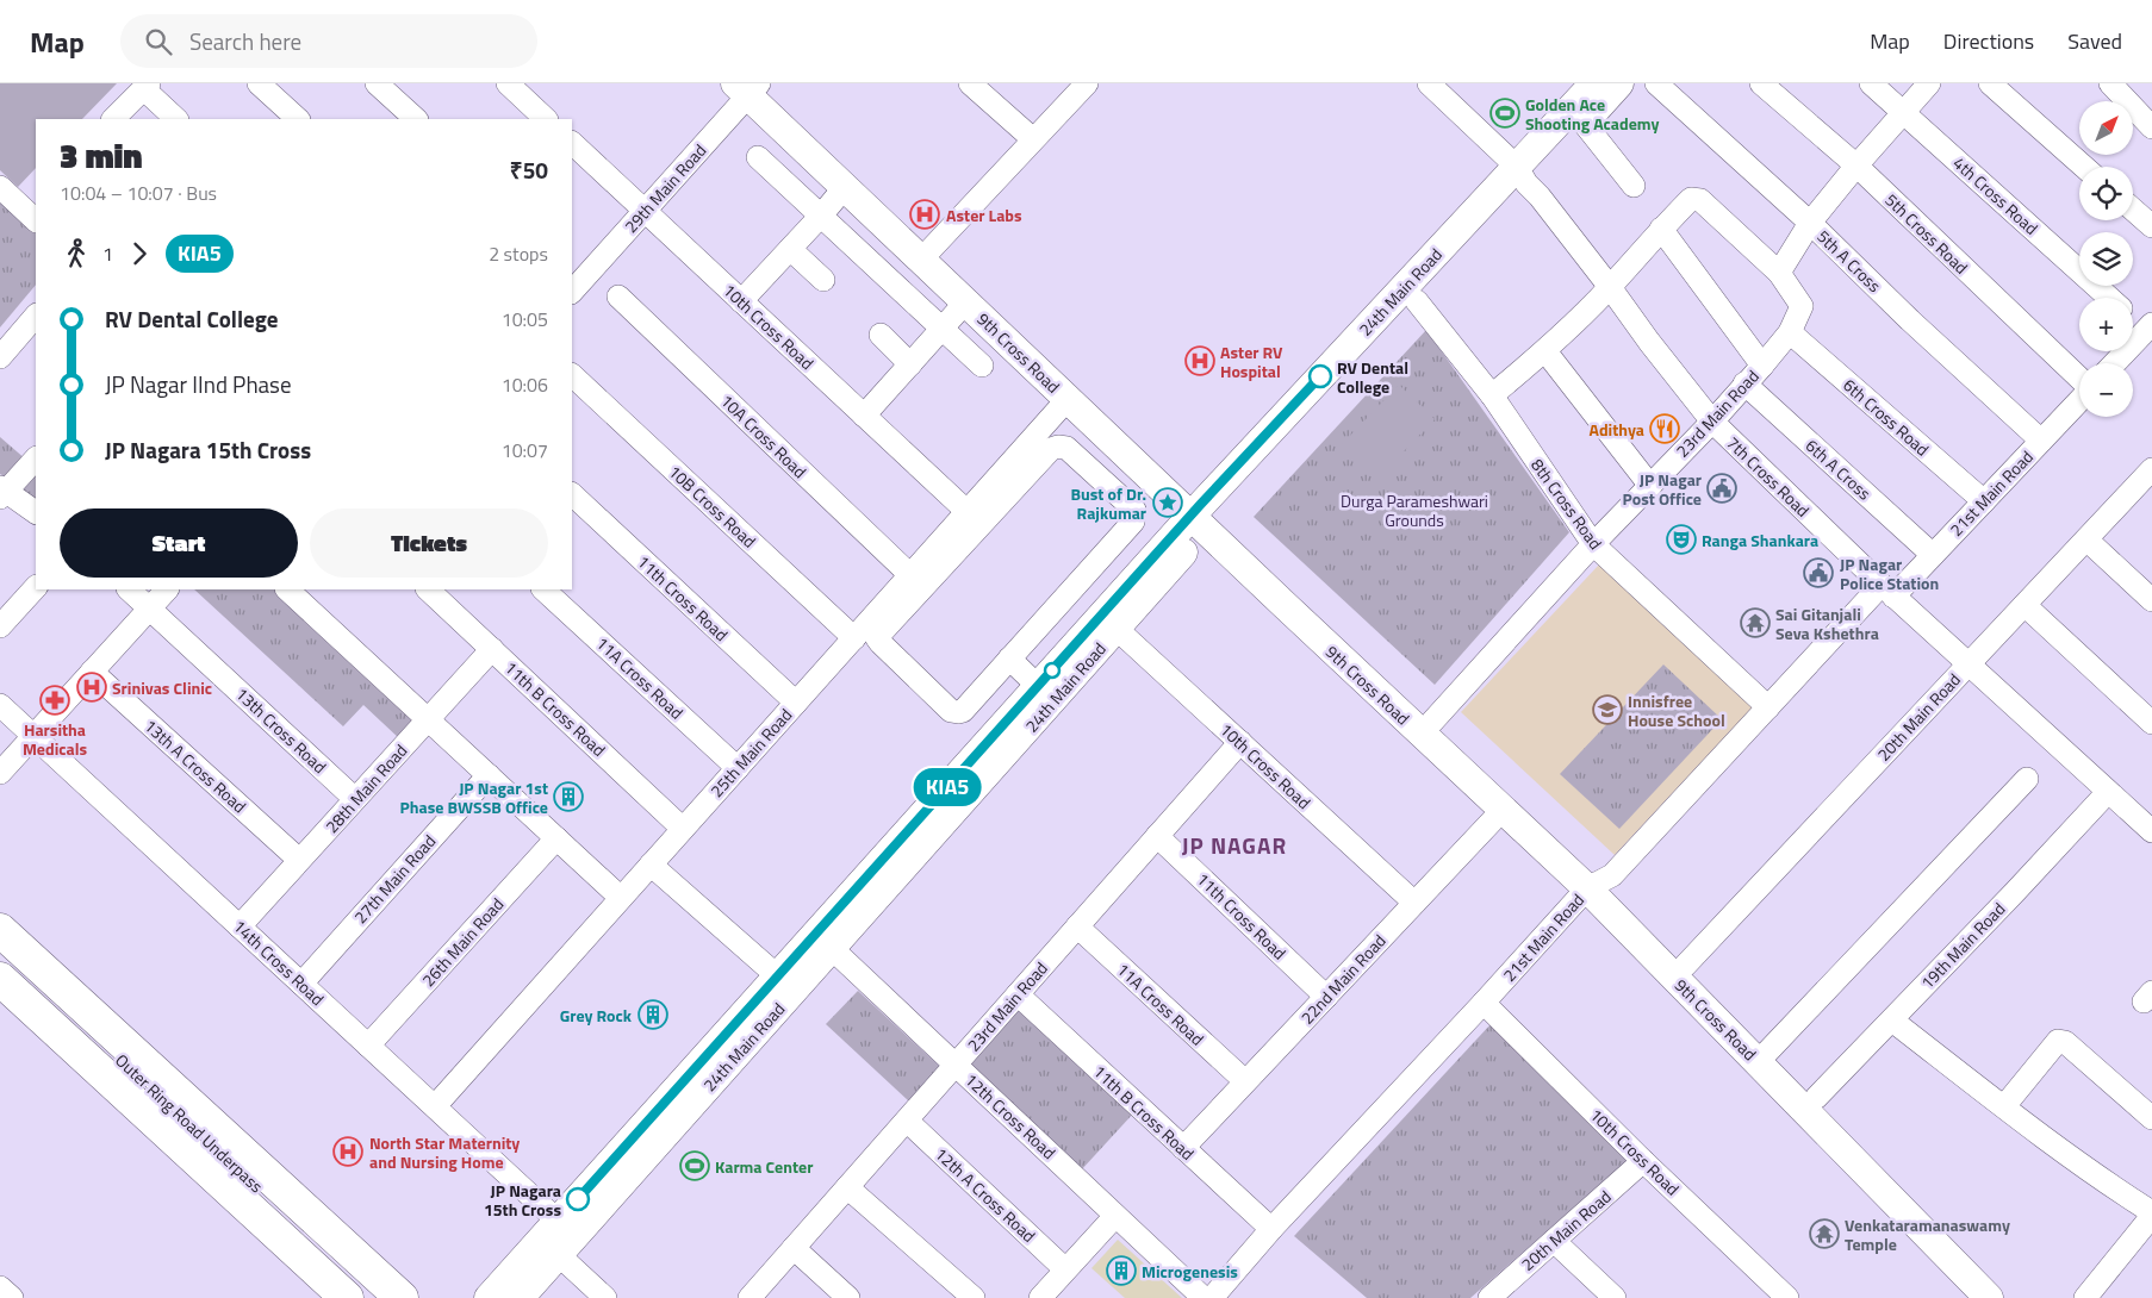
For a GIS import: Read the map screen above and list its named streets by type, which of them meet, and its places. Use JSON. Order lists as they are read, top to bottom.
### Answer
{
  "streets": {
    "highway": ["Outer Ring Road Underpass"],
    "main road": ["24th Main Road", "9th Cross Road"],
    "street": [
      "29th Main Road",
      "4th Cross Road",
      "5th Cross Road",
      "5th A Cross",
      "10th Cross Road",
      "23rd Main Road",
      "6th Cross Road",
      "10A Cross Road",
      "6th A Cross",
      "7th Cross Road",
      "21st Main Road",
      "8th Cross Road",
      "10B Cross Road",
      "11th Cross Road",
      "11A Cross Road",
      "11th B Cross Road",
      "20th Main Road",
      "13th Cross Road",
      "25th Main Road",
      "13th A Cross Road",
      "28th Main Road",
      "27th Main Road",
      "26th Main Road",
      "19th Main Road",
      "14th Cross Road",
      "22nd Main Road",
      "12th Cross Road",
      "12th A Cross Road"
    ]
  },
  "crossings": [
    ["29th Main Road", "10th Cross Road"],
    ["29th Main Road", "9th Cross Road"],
    ["5th A Cross", "21st Main Road"],
    ["24th Main Road", "10th Cross Road"],
    ["24th Main Road", "9th Cross Road"],
    ["24th Main Road", "7th Cross Road"],
    ["24th Main Road", "8th Cross Road"],
    ["24th Main Road", "14th Cross Road"],
    ["24th Main Road", "12th Cross Road"],
    ["10th Cross Road", "23rd Main Road"],
    ["10th Cross Road", "21st Main Road"],
    ["10th Cross Road", "20th Main Road"],
    ["10th Cross Road", "25th Main Road"],
    ["10th Cross Road", "22nd Main Road"],
    ["9th Cross Road", "23rd Main Road"],
    ["9th Cross Road", "21st Main Road"],
    ["9th Cross Road", "20th Main Road"],
    ["9th Cross Road", "25th Main Road"],
    ["9th Cross Road", "19th Main Road"],
    ["9th Cross Road", "22nd Main Road"],
    ["23rd Main Road", "6th Cross Road"],
    ["23rd Main Road", "6th A Cross"],
    ["23rd Main Road", "7th Cross Road"],
    ["23rd Main Road", "8th Cross Road"],
    ["23rd Main Road", "11th Cross Road"],
    ["23rd Main Road", "11A Cross Road"],
    ["23rd Main Road", "11th B Cross Road"],
    ["23rd Main Road", "12th Cross Road"],
    ["23rd Main Road", "12th A Cross Road"],
    ["6th Cross Road", "21st Main Road"],
    ["10A Cross Road", "25th Main Road"],
    ["6th A Cross", "21st Main Road"],
    ["7th Cross Road", "21st Main Road"],
    ["7th Cross Road", "20th Main Road"],
    ["7th Cross Road", "19th Main Road"],
    ["21st Main Road", "8th Cross Road"],
    ["21st Main Road", "11th B Cross Road"],
    ["10B Cross Road", "25th Main Road"],
    ["11th Cross Road", "25th Main Road"],
    ["11th Cross Road", "22nd Main Road"],
    ["11A Cross Road", "25th Main Road"],
    ["11A Cross Road", "22nd Main Road"],
    ["11th B Cross Road", "25th Main Road"],
    ["11th B Cross Road", "28th Main Road"],
    ["11th B Cross Road", "22nd Main Road"],
    ["13th Cross Road", "28th Main Road"],
    ["25th Main Road", "14th Cross Road"],
    ["13th A Cross Road", "28th Main Road"],
    ["28th Main Road", "14th Cross Road"],
    ["27th Main Road", "14th Cross Road"],
    ["26th Main Road", "14th Cross Road"]
  ],
  "districts": ["JP NAGAR"],
  "parks": ["Durga Parameshwari Grounds"],
  "places": {
    "sports": ["Golden Ace Shooting Academy", "Karma Center"],
    "hospital": [
      "Aster Labs",
      "Aster RV Hospital",
      "Srinivas Clinic",
      "North Star Maternity and Nursing Home"
    ],
    "other": ["RV Dental College", "JP Nagara 15th Cross"],
    "restaurant": ["Adithya"],
    "public building": ["JP Nagar Post Office", "JP Nagar Police Station"],
    "place": ["Bust of Dr. Rajkumar"],
    "theatre": ["Ranga Shankara"],
    "temple": ["Sai Gitanjali Seva Kshethra", "Venkataramanaswamy Temple"],
    "pharmacy": ["Harsitha Medicals"],
    "school or university": ["Innisfree House School"],
    "building": ["JP Nagar 1st Phase BWSSB Office", "Grey Rock", "Microgenesis"]
  },
  "lines": ["bus line KIA5"],
  "north": "top right",
  "page": {
    "header": "Map",
    "search": "Search here",
    "nav": ["Map", "Directions", "Saved"],
    "on_map": "KIA5",
    "map_buttons": ["+", "−"],
    "heading": ["3 min", "10:04 – 10:07 · Bus", "₹50"],
    "legs": ["1", "KIA5", "2 stops"],
    "list": [
      {
        "name": "RV Dental College",
        "value": "10:05"
      },
      {
        "name": "JP Nagar IInd Phase",
        "value": "10:06"
      },
      {
        "name": "JP Nagara 15th Cross",
        "value": "10:07"
      }
    ],
    "buttons": ["Start", "Tickets"]
  }
}
